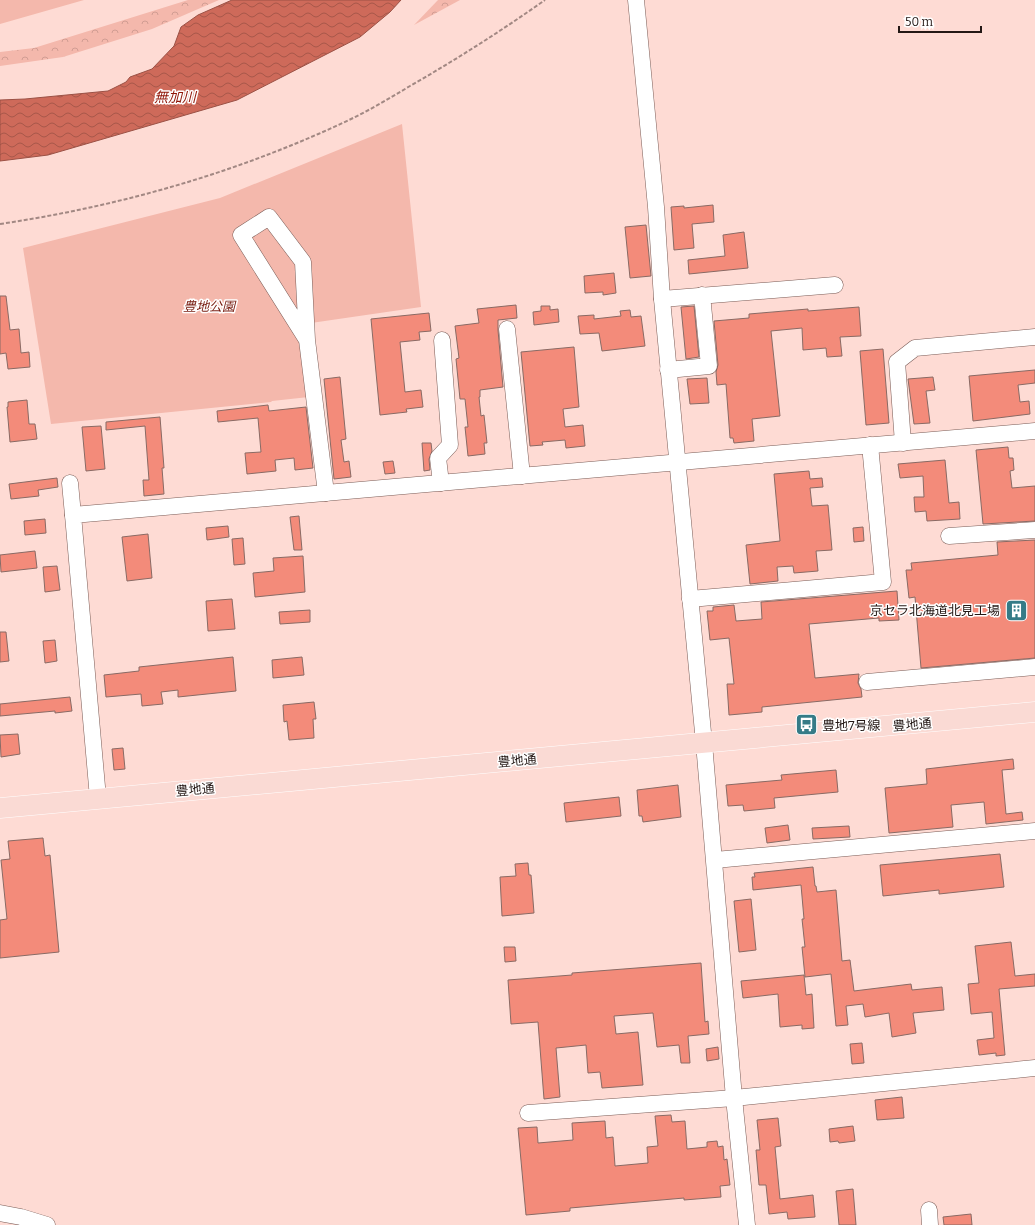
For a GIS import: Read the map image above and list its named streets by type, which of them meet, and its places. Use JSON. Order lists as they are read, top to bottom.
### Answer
{
  "streets": {
    "main road": ["豊地通"]
  },
  "water": ["無加川"],
  "parks": ["豊地公園"],
  "places": {
    "building": ["京セラ北海道北見工場"],
    "bus stop": ["豊地7号線"]
  },
  "scale_bar": "50 m"
}
